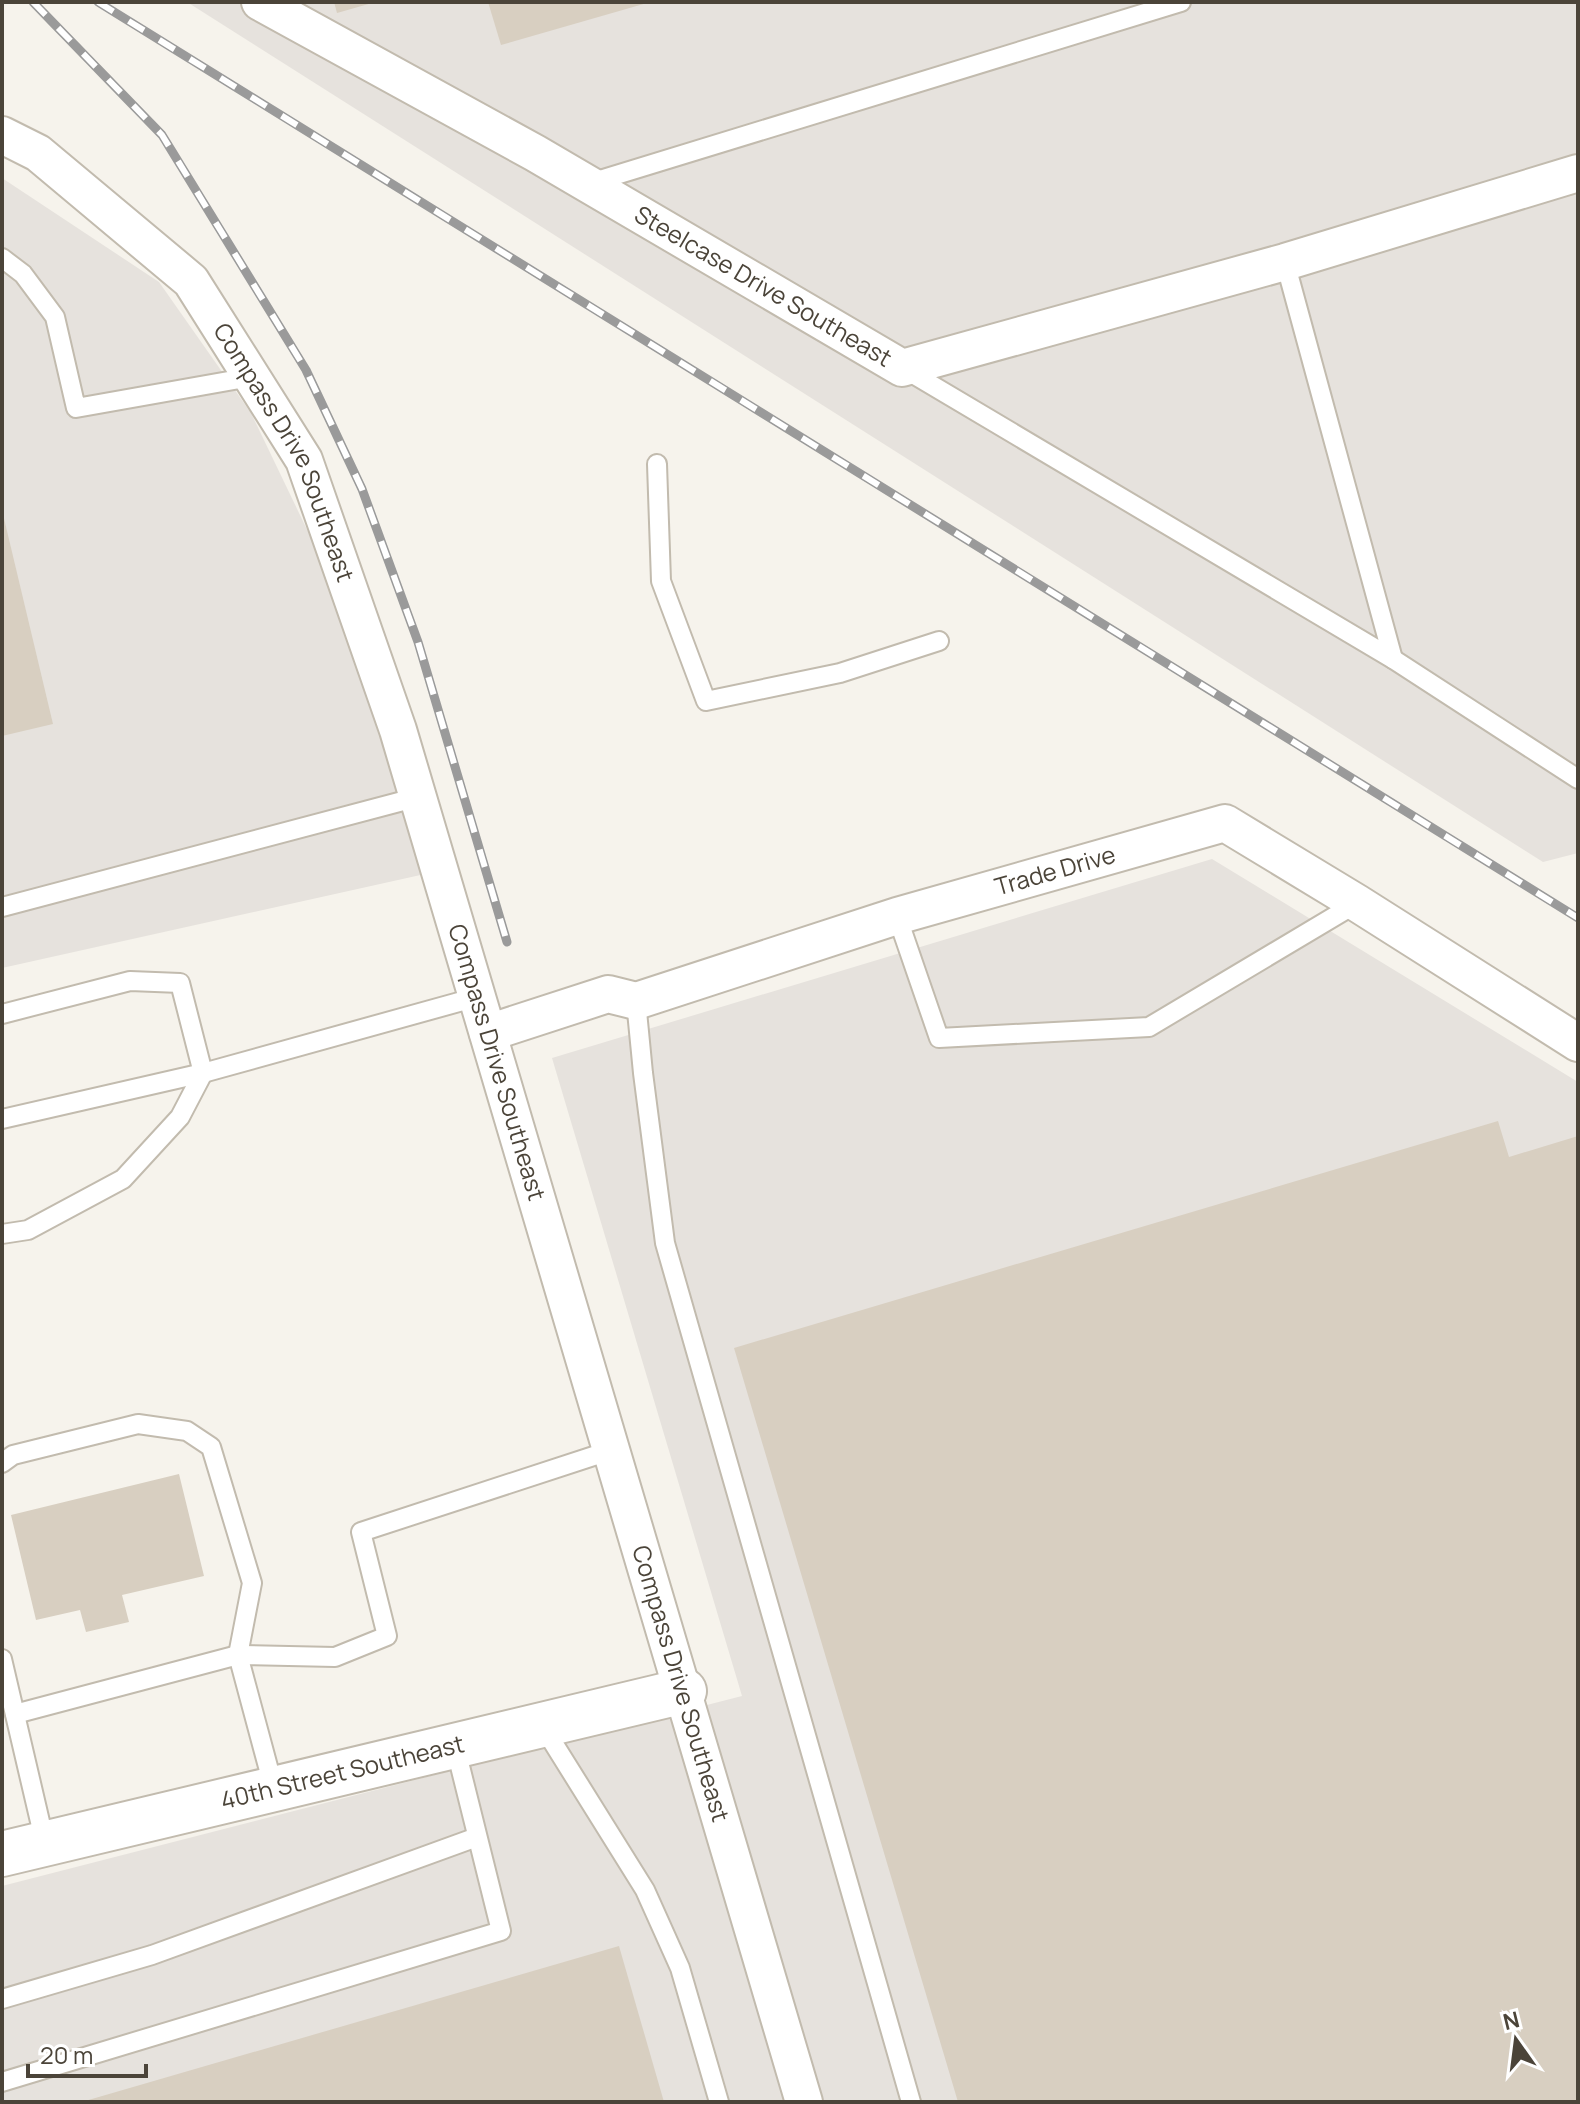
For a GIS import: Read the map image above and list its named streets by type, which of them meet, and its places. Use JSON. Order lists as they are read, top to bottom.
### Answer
{
  "streets": {
    "street": [
      "Steelcase Drive Southeast",
      "Compass Drive Southeast",
      "Trade Drive",
      "40th Street Southeast"
    ]
  },
  "crossings": [
    ["Compass Drive Southeast", "Trade Drive"],
    ["Compass Drive Southeast", "40th Street Southeast"]
  ],
  "scale_bar": "20 m",
  "north": "top"
}
